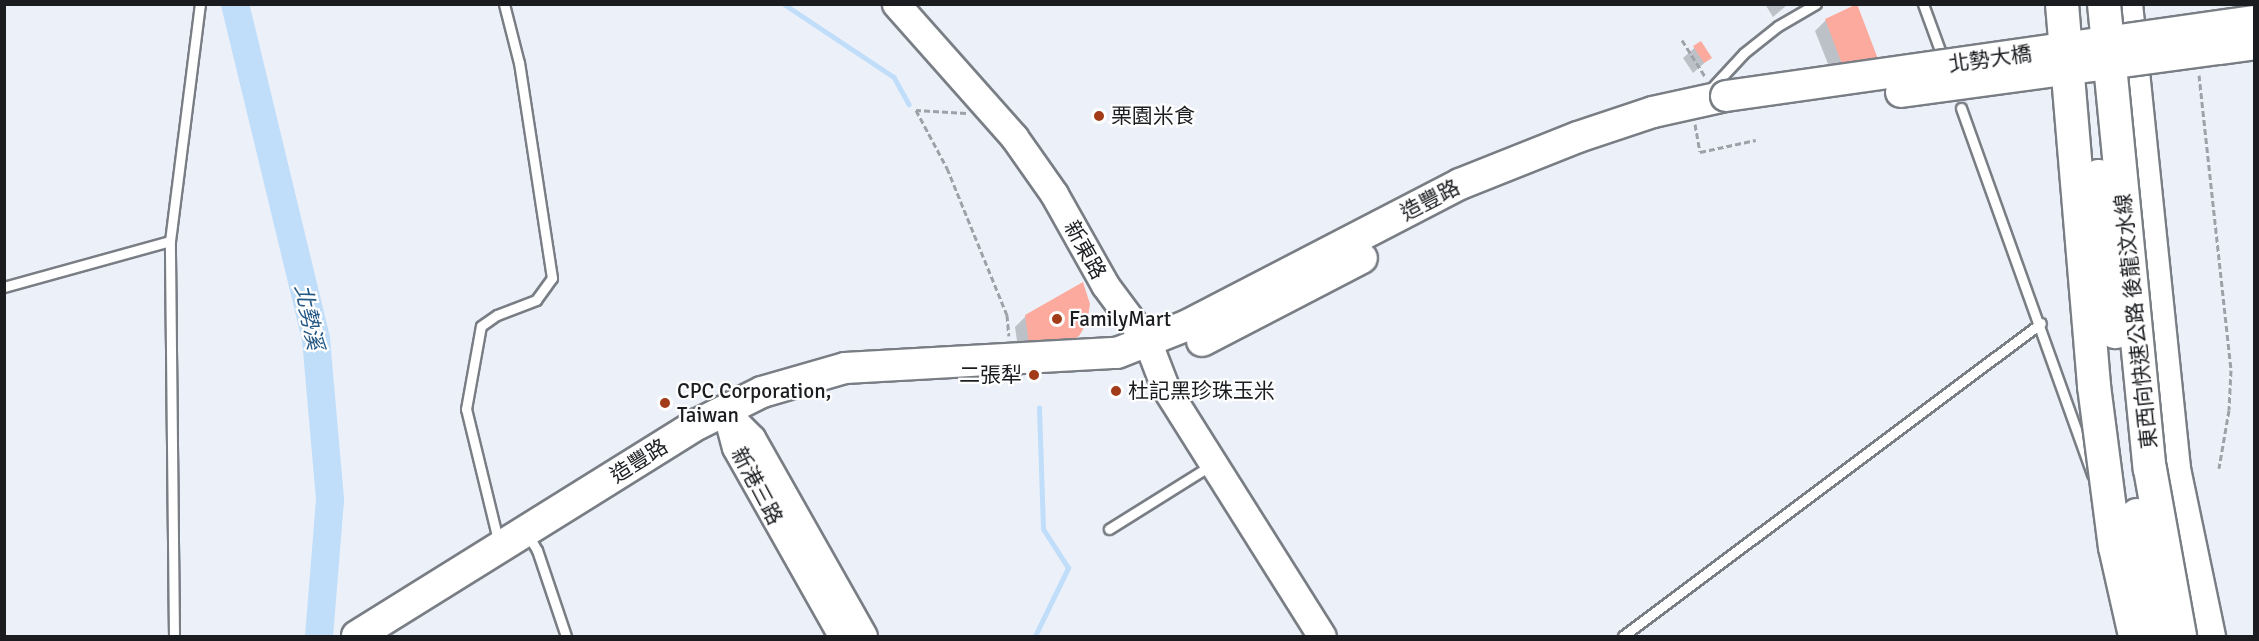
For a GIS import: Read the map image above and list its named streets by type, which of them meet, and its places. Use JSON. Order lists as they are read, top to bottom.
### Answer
{
  "streets": {
    "highway": ["東西向快速公路 後龍汶水線"],
    "main road": ["北勢大橋", "造豐路", "新東路"],
    "street": ["新港三路"]
  },
  "crossings": [
    ["北勢大橋", "造豐路"],
    ["造豐路", "新東路"],
    ["造豐路", "新港三路"]
  ],
  "water": ["北勢溪"],
  "places": [
    "栗園米食",
    "FamilyMart",
    "二張犁",
    "杜記黑珍珠玉米",
    "CPC Corporation, Taiwan"
  ]
}
